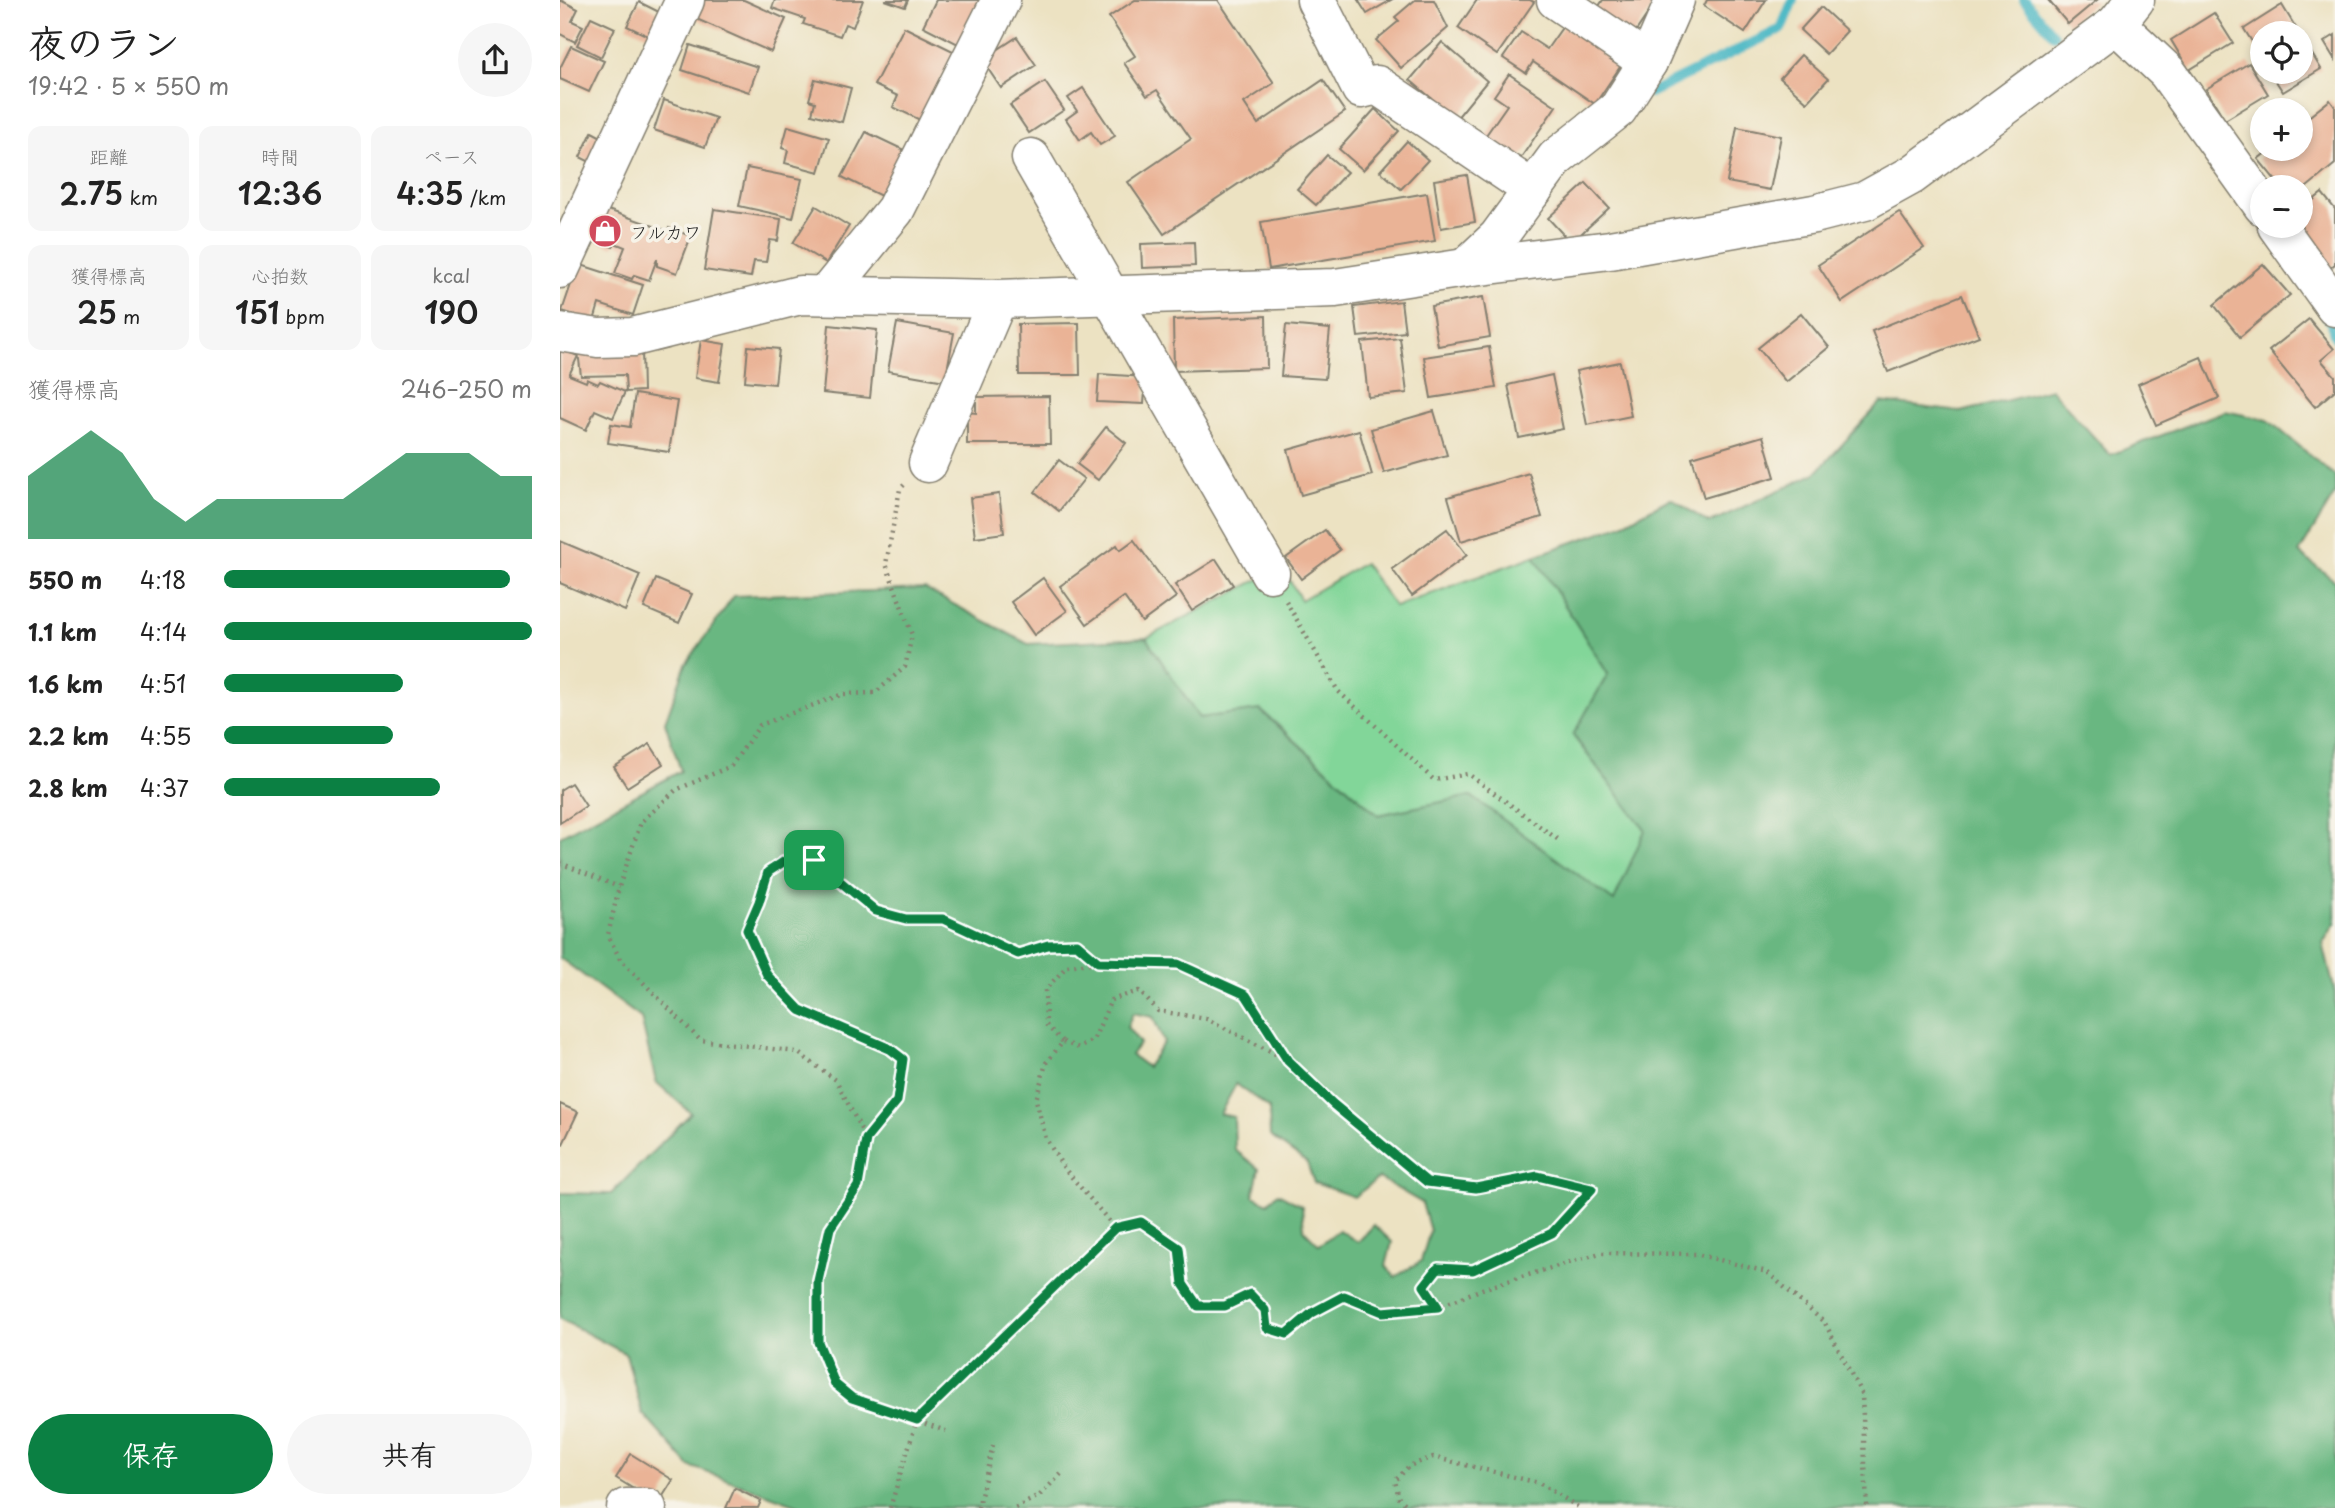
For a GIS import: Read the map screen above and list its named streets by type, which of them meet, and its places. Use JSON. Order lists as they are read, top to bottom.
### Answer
{
  "places": {
    "shop": ["フルカワ"]
  },
  "page": {
    "heading": ["夜のラン", "19:42 · 5 × 550 m"],
    "map_buttons": ["+", "−"],
    "stats": [
      ["距離", "2.75 km"],
      ["時間", "12:36"],
      ["ペース", "4:35 /km"],
      ["獲得標高", "25 m"],
      ["心拍数", "151 bpm"],
      ["kcal", "190"]
    ],
    "chart": ["獲得標高", "246–250 m"],
    "list": [
      {
        "name": "550 m",
        "note": "4:18"
      },
      {
        "name": "1.1 km",
        "note": "4:14"
      },
      {
        "name": "1.6 km",
        "note": "4:51"
      },
      {
        "name": "2.2 km",
        "note": "4:55"
      },
      {
        "name": "2.8 km",
        "note": "4:37"
      }
    ],
    "buttons": ["保存", "共有"]
  }
}
